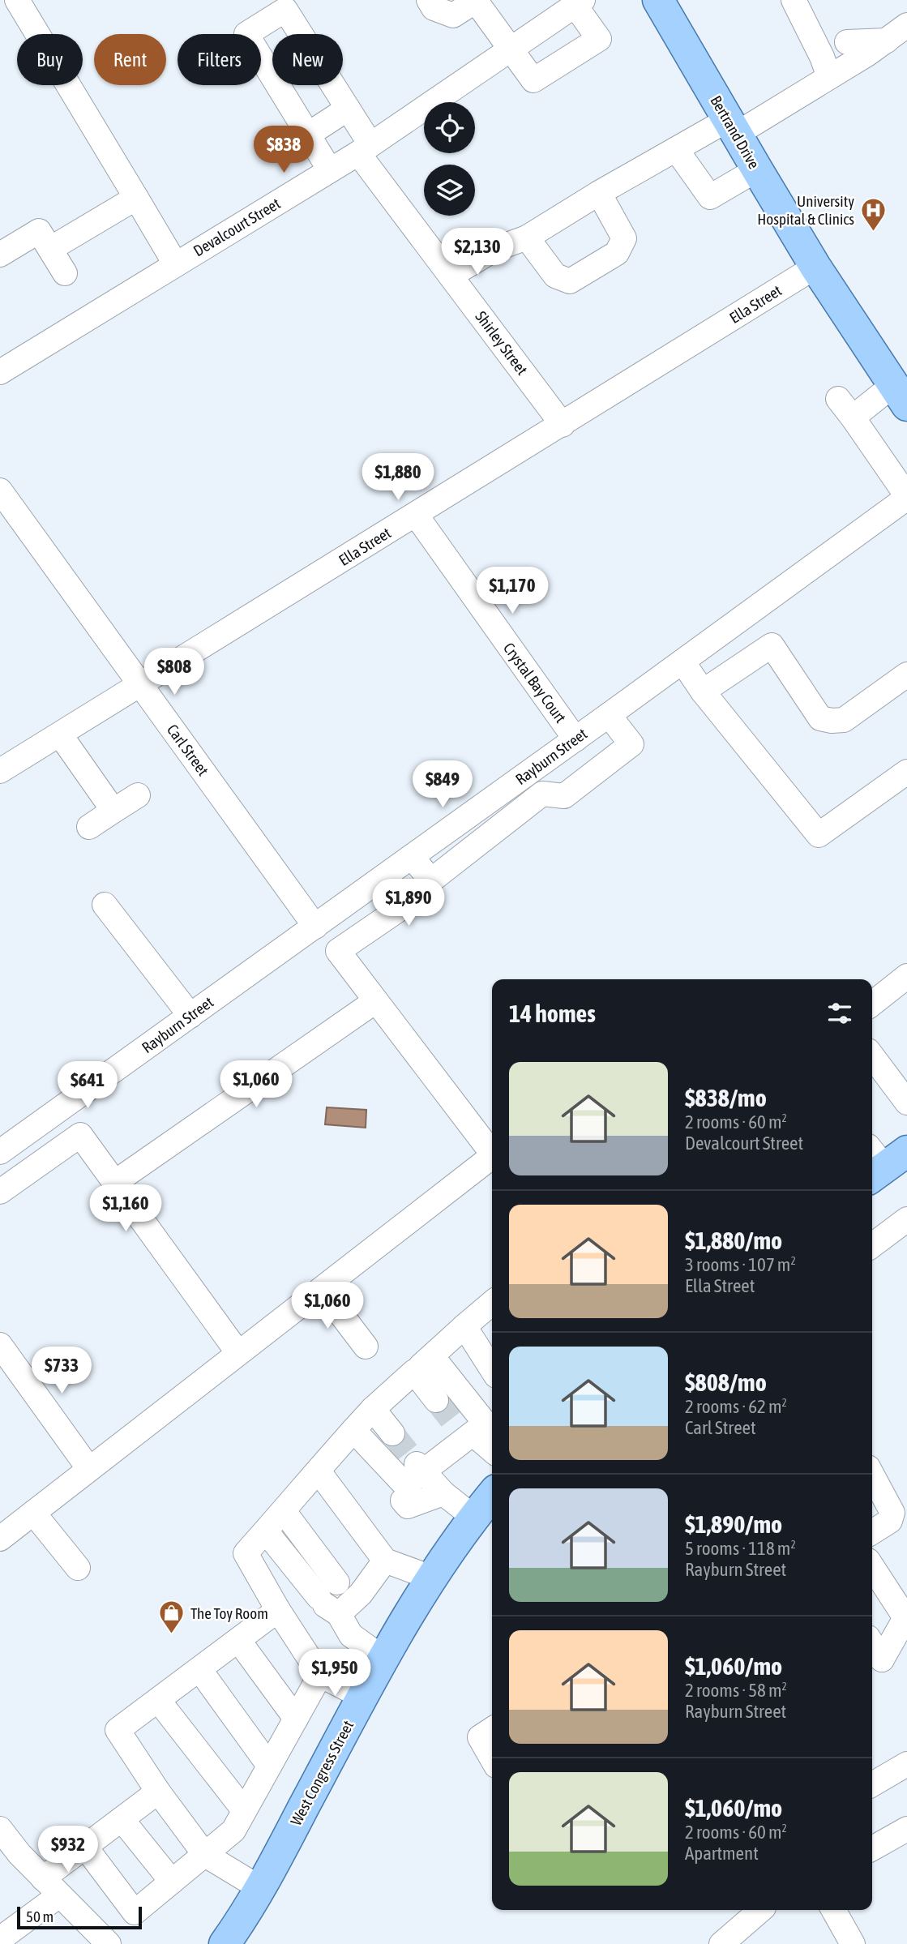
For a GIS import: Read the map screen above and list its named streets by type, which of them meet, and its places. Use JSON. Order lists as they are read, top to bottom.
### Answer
{
  "streets": {
    "main road": ["Bertrand Drive", "West Congress Street"],
    "street": [
      "Devalcourt Street",
      "Ella Street",
      "Shirley Street",
      "Crystal Bay Court",
      "Carl Street",
      "Rayburn Street"
    ]
  },
  "crossings": [
    ["Bertrand Drive", "Ella Street"],
    ["Devalcourt Street", "Shirley Street"],
    ["Ella Street", "Shirley Street"],
    ["Ella Street", "Crystal Bay Court"],
    ["Ella Street", "Carl Street"],
    ["Crystal Bay Court", "Rayburn Street"],
    ["Carl Street", "Rayburn Street"]
  ],
  "places": {
    "hospital": ["University Hospital & Clinics"],
    "shop": ["The Toy Room"]
  },
  "scale_bar": "50 m",
  "page": {
    "chip": [
      "Buy",
      "Rent",
      "Filters",
      "New"
    ],
    "price": [
      "$838",
      "$2,130",
      "$1,880",
      "$1,170",
      "$808",
      "$849",
      "$1,890",
      "$1,060",
      "$641",
      "$1,160",
      "$1,060",
      "$733",
      "$1,950",
      "$932"
    ],
    "heading": "14 homes",
    "list": [
      {
        "name": "$838/mo",
        "note": "2 rooms · 60 m² · Devalcourt Street"
      },
      {
        "name": "$1,880/mo",
        "note": "3 rooms · 107 m² · Ella Street"
      },
      {
        "name": "$808/mo",
        "note": "2 rooms · 62 m² · Carl Street"
      },
      {
        "name": "$1,890/mo",
        "note": "5 rooms · 118 m² · Rayburn Street"
      },
      {
        "name": "$1,060/mo",
        "note": "2 rooms · 58 m² · Rayburn Street"
      },
      {
        "name": "$1,060/mo",
        "note": "2 rooms · 60 m² · Apartment"
      }
    ],
    "scale": "50 m"
  }
}
